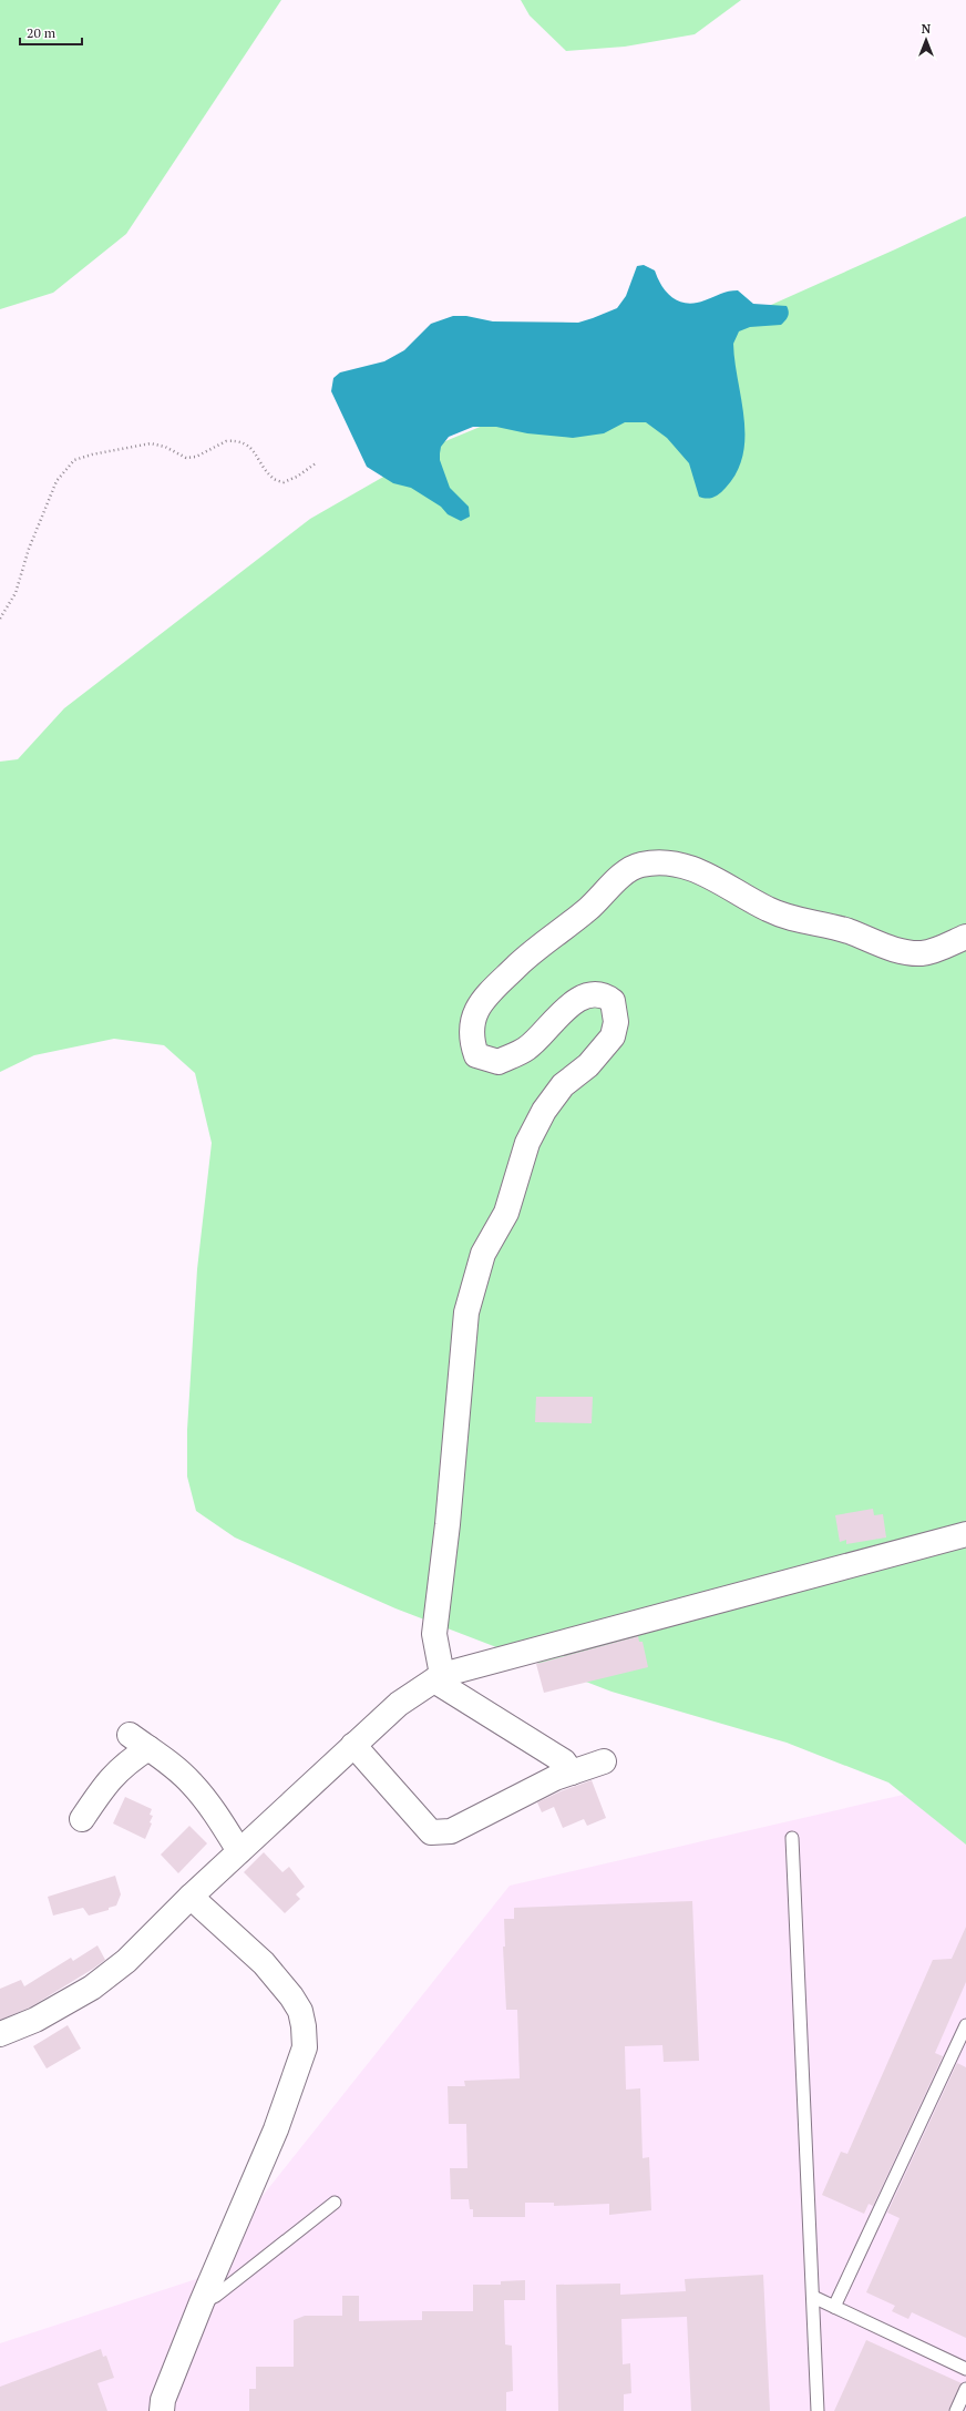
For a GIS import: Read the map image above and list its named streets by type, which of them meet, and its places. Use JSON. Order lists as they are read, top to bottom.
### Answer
{
  "scale_bar": "20 m",
  "north": "top"
}
